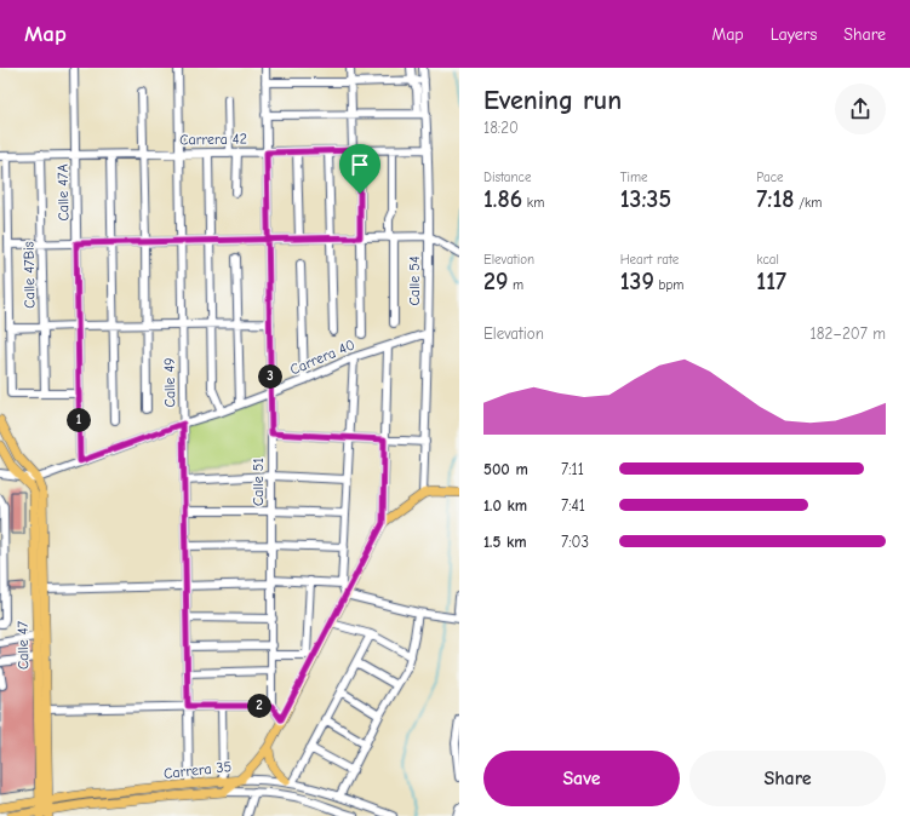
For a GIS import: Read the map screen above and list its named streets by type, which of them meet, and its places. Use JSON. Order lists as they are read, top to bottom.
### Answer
{
  "streets": {
    "main road": ["Calle 47", "Carrera 35"],
    "street": [
      "Carrera 42",
      "Calle 47A",
      "Calle 47Bis",
      "Calle 54",
      "Carrera 40",
      "Calle 49",
      "Calle 51"
    ]
  },
  "crossings": [
    ["Carrera 42", "Calle 47A"],
    ["Carrera 42", "Calle 47Bis"],
    ["Carrera 42", "Calle 54"],
    ["Carrera 42", "Calle 49"],
    ["Carrera 42", "Calle 51"],
    ["Calle 47A", "Carrera 40"],
    ["Calle 54", "Carrera 40"],
    ["Carrera 40", "Calle 49"],
    ["Carrera 40", "Calle 51"],
    ["Carrera 40", "Calle 47"],
    ["Calle 49", "Carrera 35"],
    ["Calle 47", "Carrera 35"]
  ],
  "page": {
    "header": "Map",
    "nav": ["Map", "Layers", "Share"],
    "heading": ["Evening run", "18:20"],
    "stats": [
      ["Distance", "1.86 km"],
      ["Time", "13:35"],
      ["Pace", "7:18 /km"],
      ["Elevation", "29 m"],
      ["Heart rate", "139 bpm"],
      ["kcal", "117"]
    ],
    "chart": ["Elevation", "182–207 m"],
    "pins": ["3", "1", "2"],
    "list": [
      {
        "name": "500 m",
        "note": "7:11"
      },
      {
        "name": "1.0 km",
        "note": "7:41"
      },
      {
        "name": "1.5 km",
        "note": "7:03"
      }
    ],
    "buttons": ["Save", "Share"]
  }
}
